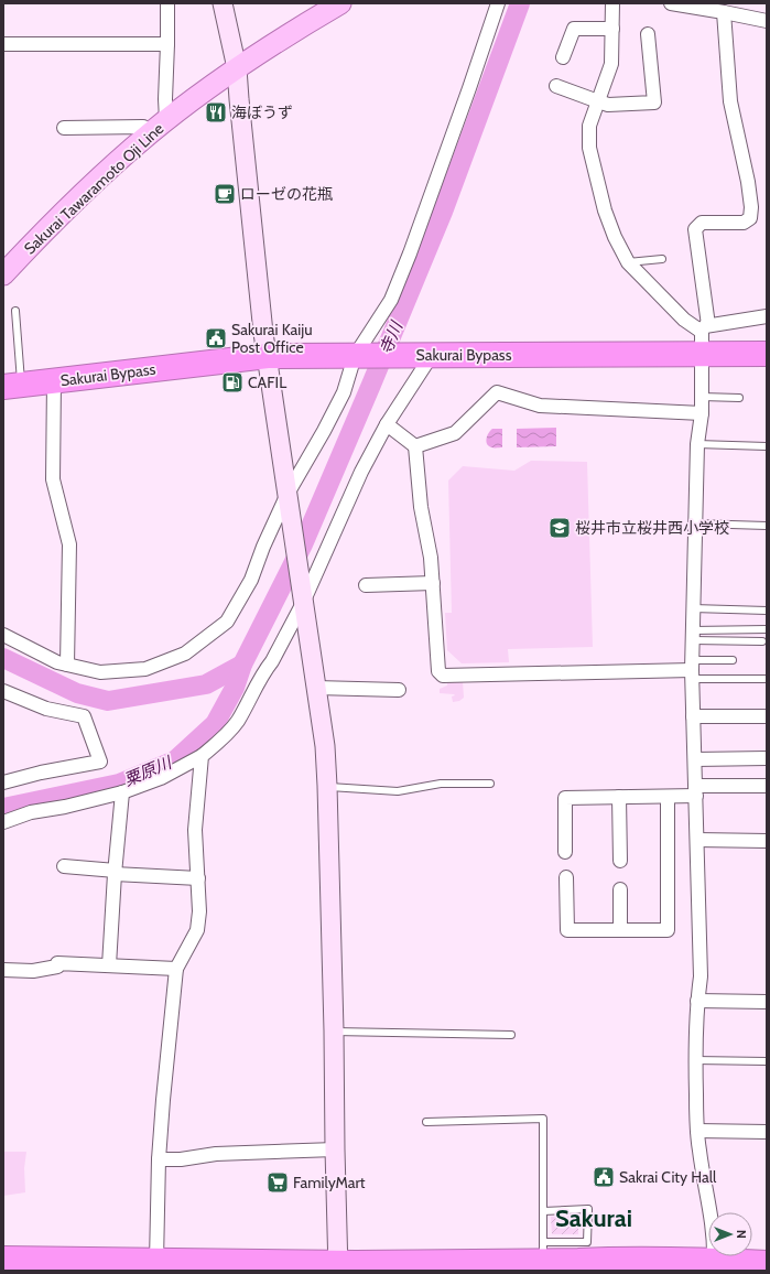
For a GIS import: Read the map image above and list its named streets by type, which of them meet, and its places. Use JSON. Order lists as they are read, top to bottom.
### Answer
{
  "streets": {
    "highway": ["Sakurai Bypass"],
    "main road": ["Sakurai Tawaramoto Oji Line"]
  },
  "districts": ["Sakurai"],
  "water": ["寺川", "粟原川"],
  "places": {
    "restaurant": ["海ぼうず"],
    "cafe": ["ローゼの花瓶"],
    "public building": ["Sakurai Kaiju Post Office", "Sakrai City Hall"],
    "fuel station": ["CAFIL"],
    "school or university": ["桜井市立桜井西小学校"],
    "supermarket": ["FamilyMart"]
  },
  "north": "right"
}
